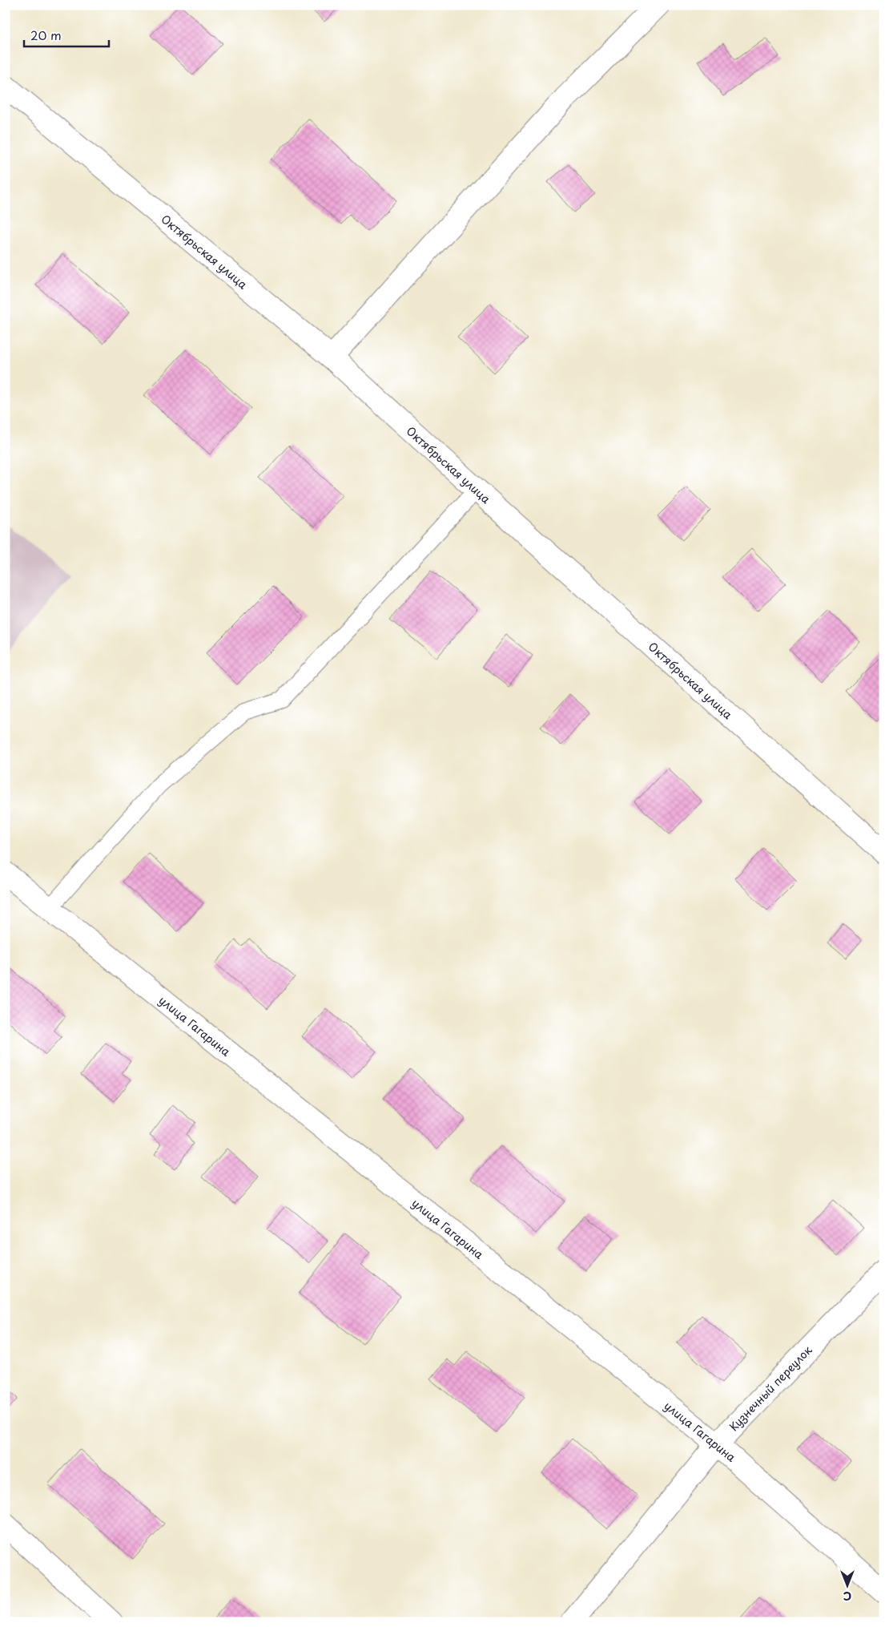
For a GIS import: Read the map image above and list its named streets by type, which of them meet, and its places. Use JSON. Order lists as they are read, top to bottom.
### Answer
{
  "streets": {
    "street": ["Октябрьская улица", "улица Гагарина", "Кузнечный переулок"]
  },
  "crossings": [
    ["улица Гагарина", "Кузнечный переулок"]
  ],
  "scale_bar": "20 m",
  "north": "bottom"
}
